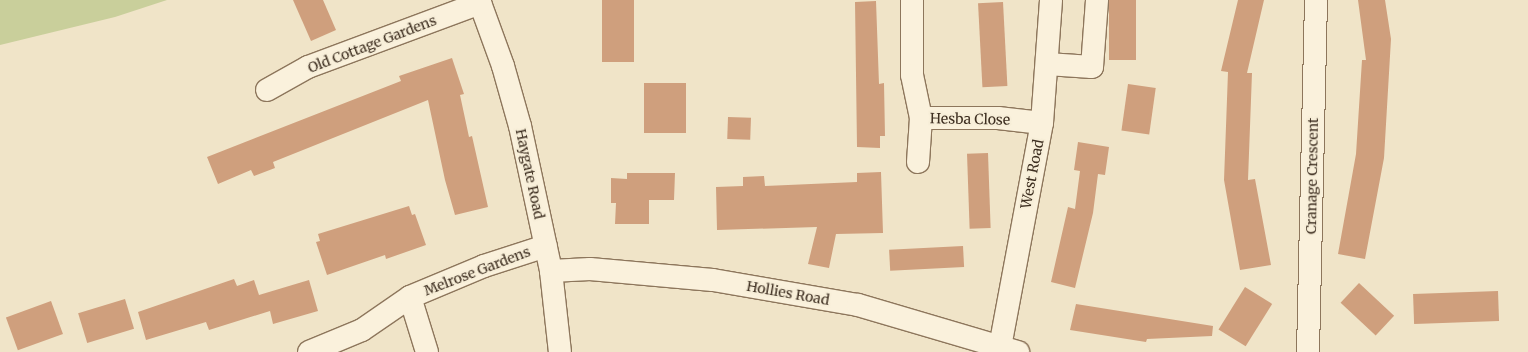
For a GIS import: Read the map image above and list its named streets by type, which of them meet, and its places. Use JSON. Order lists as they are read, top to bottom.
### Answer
{
  "streets": {
    "street": [
      "Old Cottage Gardens",
      "Hesba Close",
      "Haygate Road",
      "West Road",
      "Cranage Crescent",
      "Melrose Gardens",
      "Hollies Road"
    ]
  },
  "crossings": [
    ["Old Cottage Gardens", "Haygate Road"],
    ["Hesba Close", "West Road"],
    ["Haygate Road", "Melrose Gardens"],
    ["Haygate Road", "Hollies Road"],
    ["West Road", "Hollies Road"]
  ]
}
